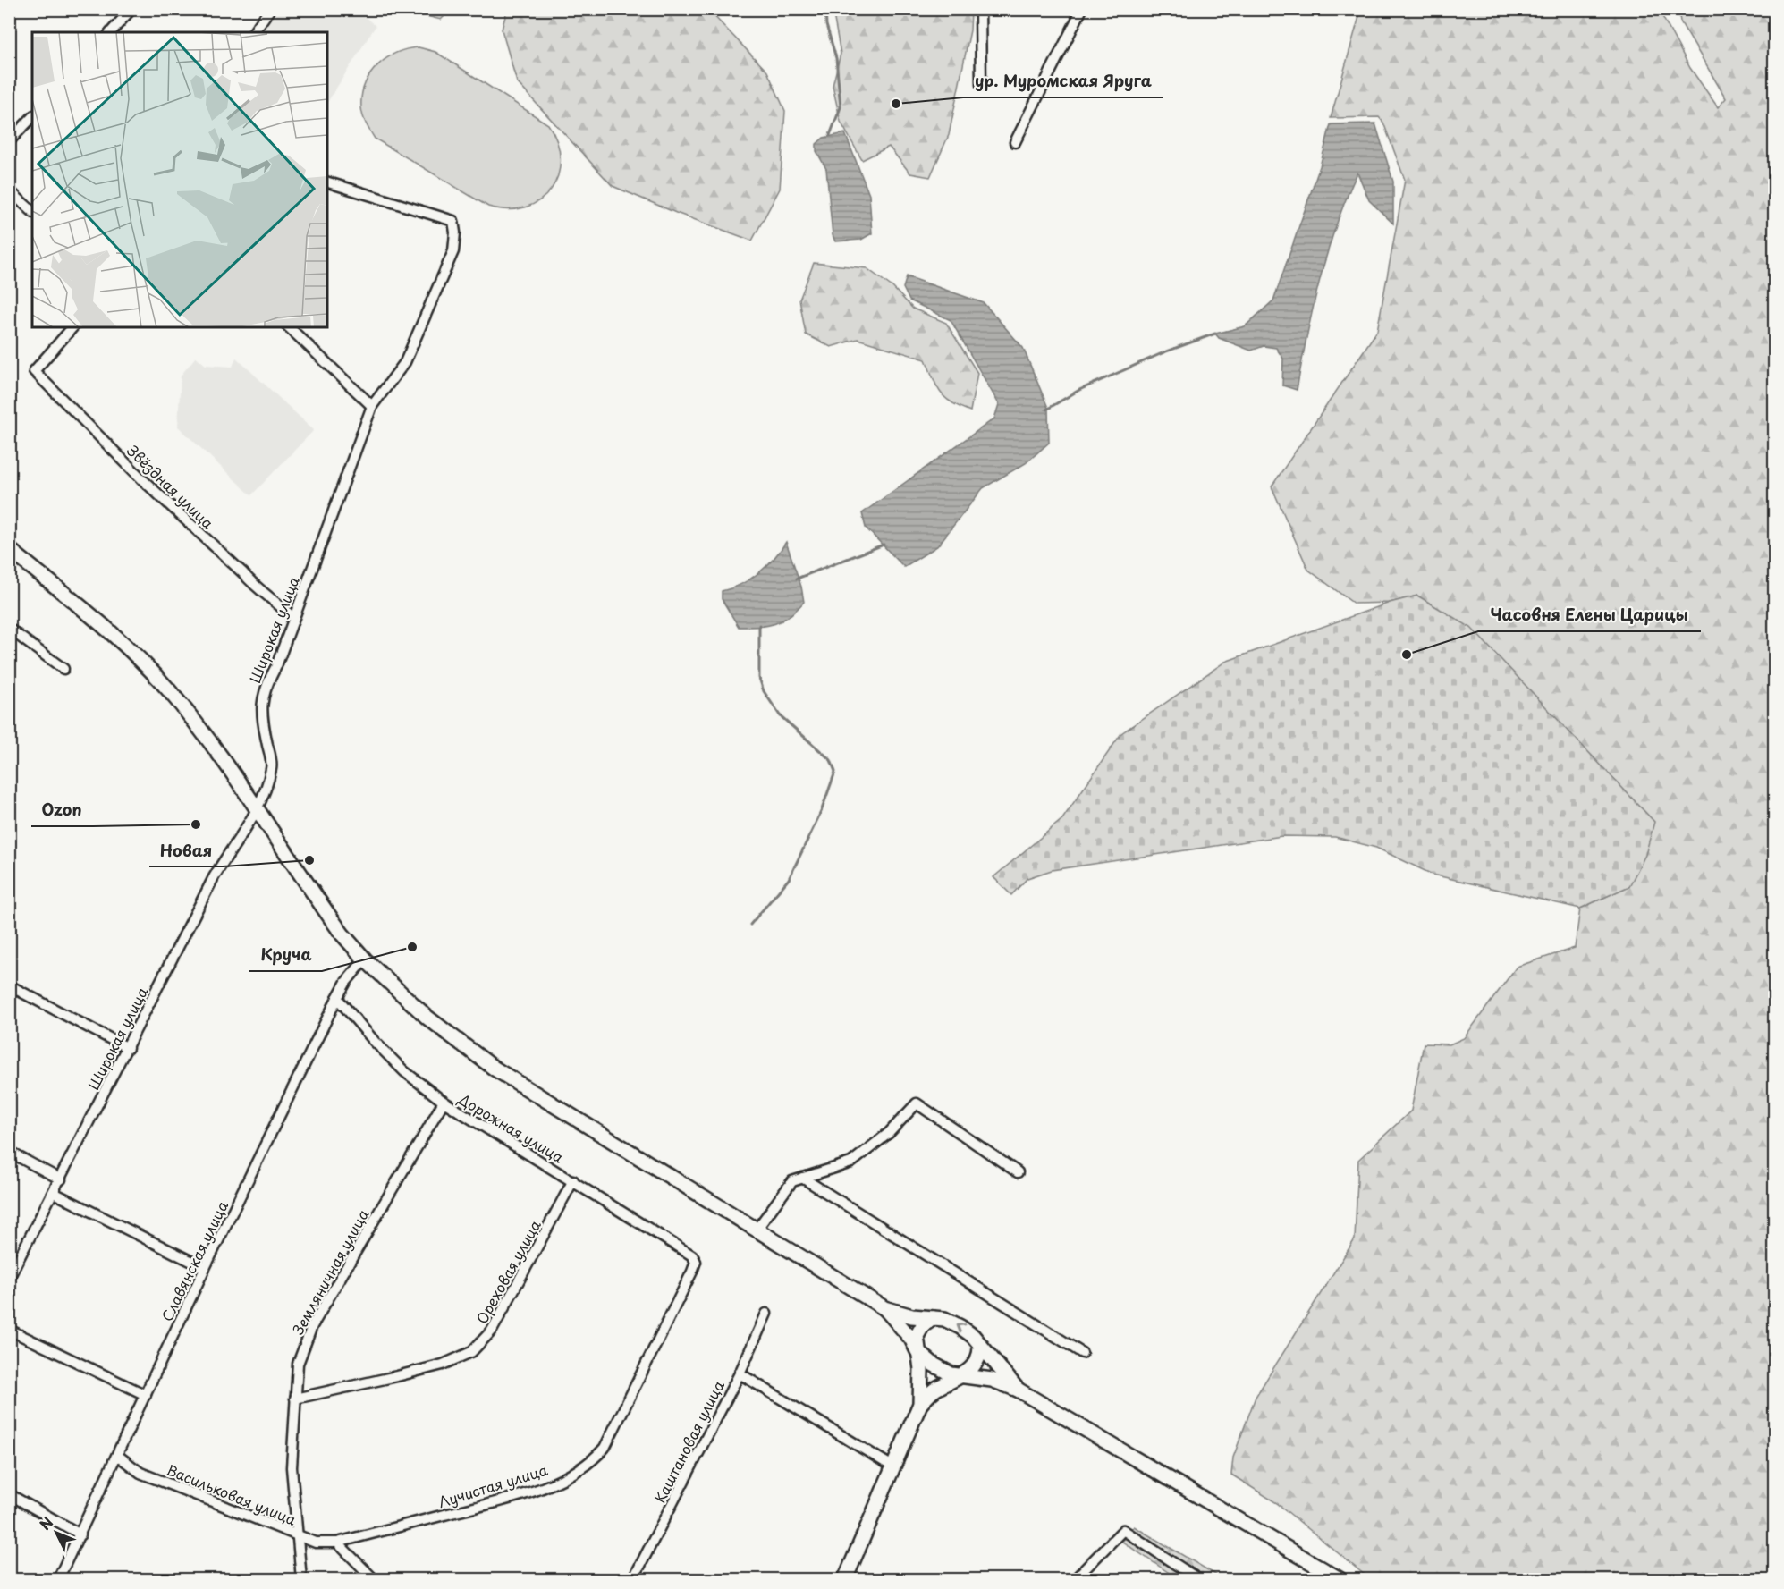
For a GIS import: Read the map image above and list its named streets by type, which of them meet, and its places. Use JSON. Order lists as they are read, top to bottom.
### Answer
{
  "streets": {
    "street": [
      "Звёздная улица",
      "Широкая улица",
      "Дорожная улица",
      "Славянская улица",
      "Земляничная улица",
      "Ореховая улица",
      "Каштановая улица",
      "Лучистая улица",
      "Васильковая улица"
    ]
  },
  "crossings": [
    ["Звёздная улица", "Широкая улица"],
    ["Дорожная улица", "Славянская улица"],
    ["Дорожная улица", "Земляничная улица"],
    ["Дорожная улица", "Ореховая улица"],
    ["Дорожная улица", "Лучистая улица"],
    ["Славянская улица", "Васильковая улица"],
    ["Земляничная улица", "Ореховая улица"],
    ["Земляничная улица", "Лучистая улица"],
    ["Земляничная улица", "Васильковая улица"],
    ["Лучистая улица", "Васильковая улица"]
  ],
  "places": [
    "ур. Муромская Яруга",
    "Часовня Елены Царицы",
    "Ozon",
    "Новая",
    "Круча"
  ],
  "north": "top left"
}
